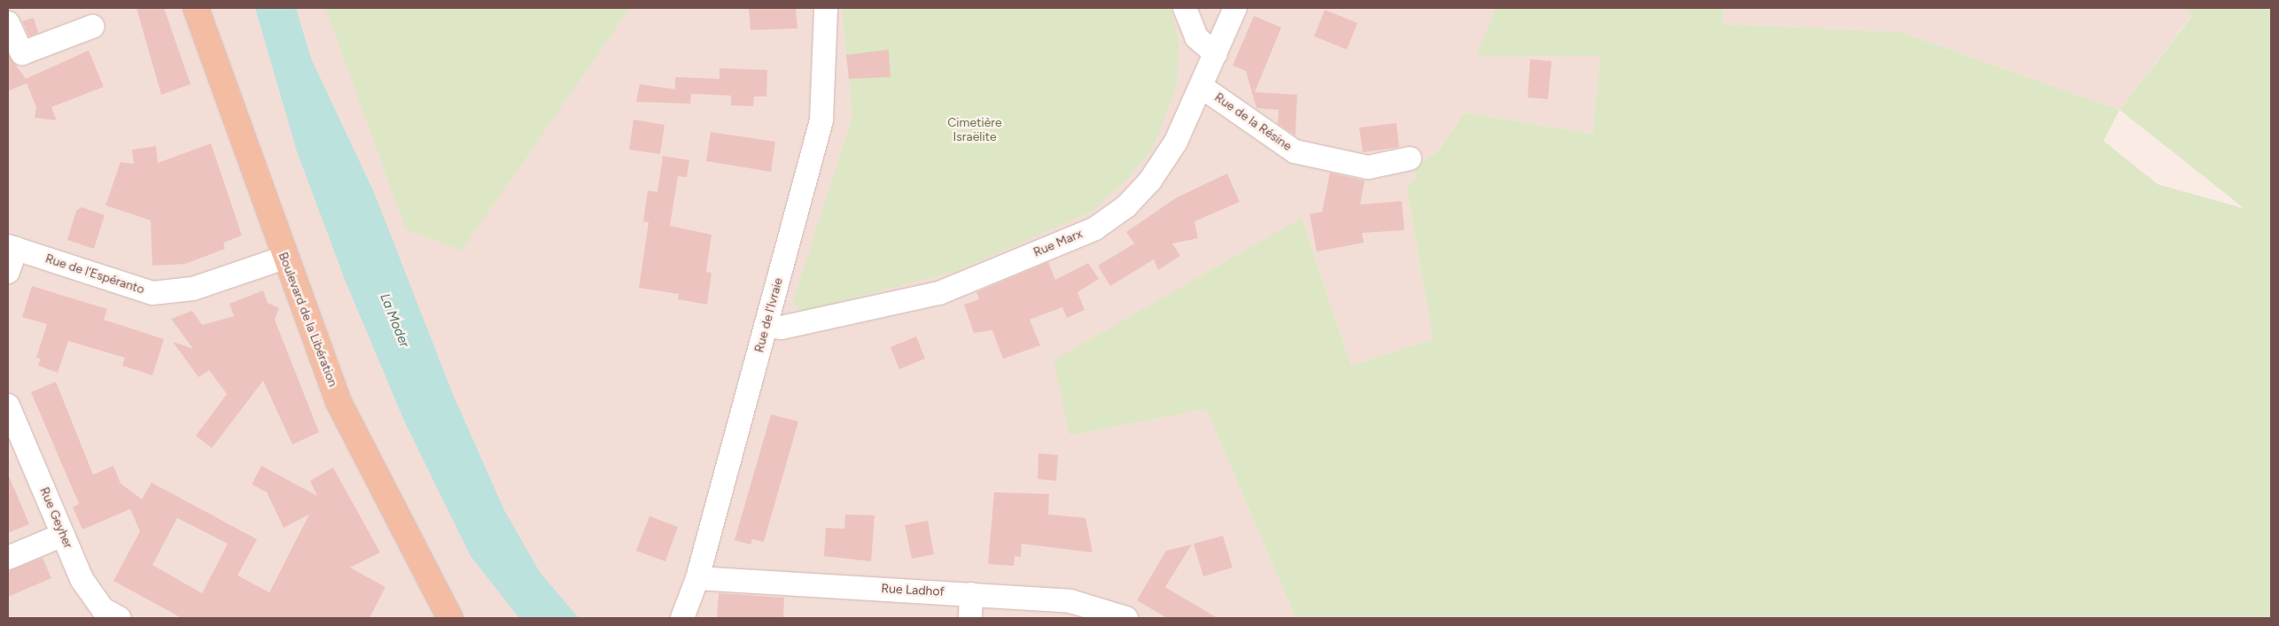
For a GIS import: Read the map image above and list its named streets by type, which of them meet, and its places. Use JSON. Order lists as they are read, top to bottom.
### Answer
{
  "streets": {
    "main road": ["Boulevard de la Libération"],
    "street": [
      "Rue de la Résine",
      "Rue Marx",
      "Rue de l'Espéranto",
      "Rue de l'Ivraie",
      "Rue Geyher",
      "Rue Ladhof"
    ]
  },
  "crossings": [
    ["Rue de la Résine", "Rue Marx"],
    ["Rue Marx", "Rue de l'Ivraie"],
    ["Rue de l'Espéranto", "Boulevard de la Libération"],
    ["Rue de l'Ivraie", "Rue Ladhof"]
  ],
  "water": ["La Moder"],
  "parks": ["Cimetière Israëlite"]
}
